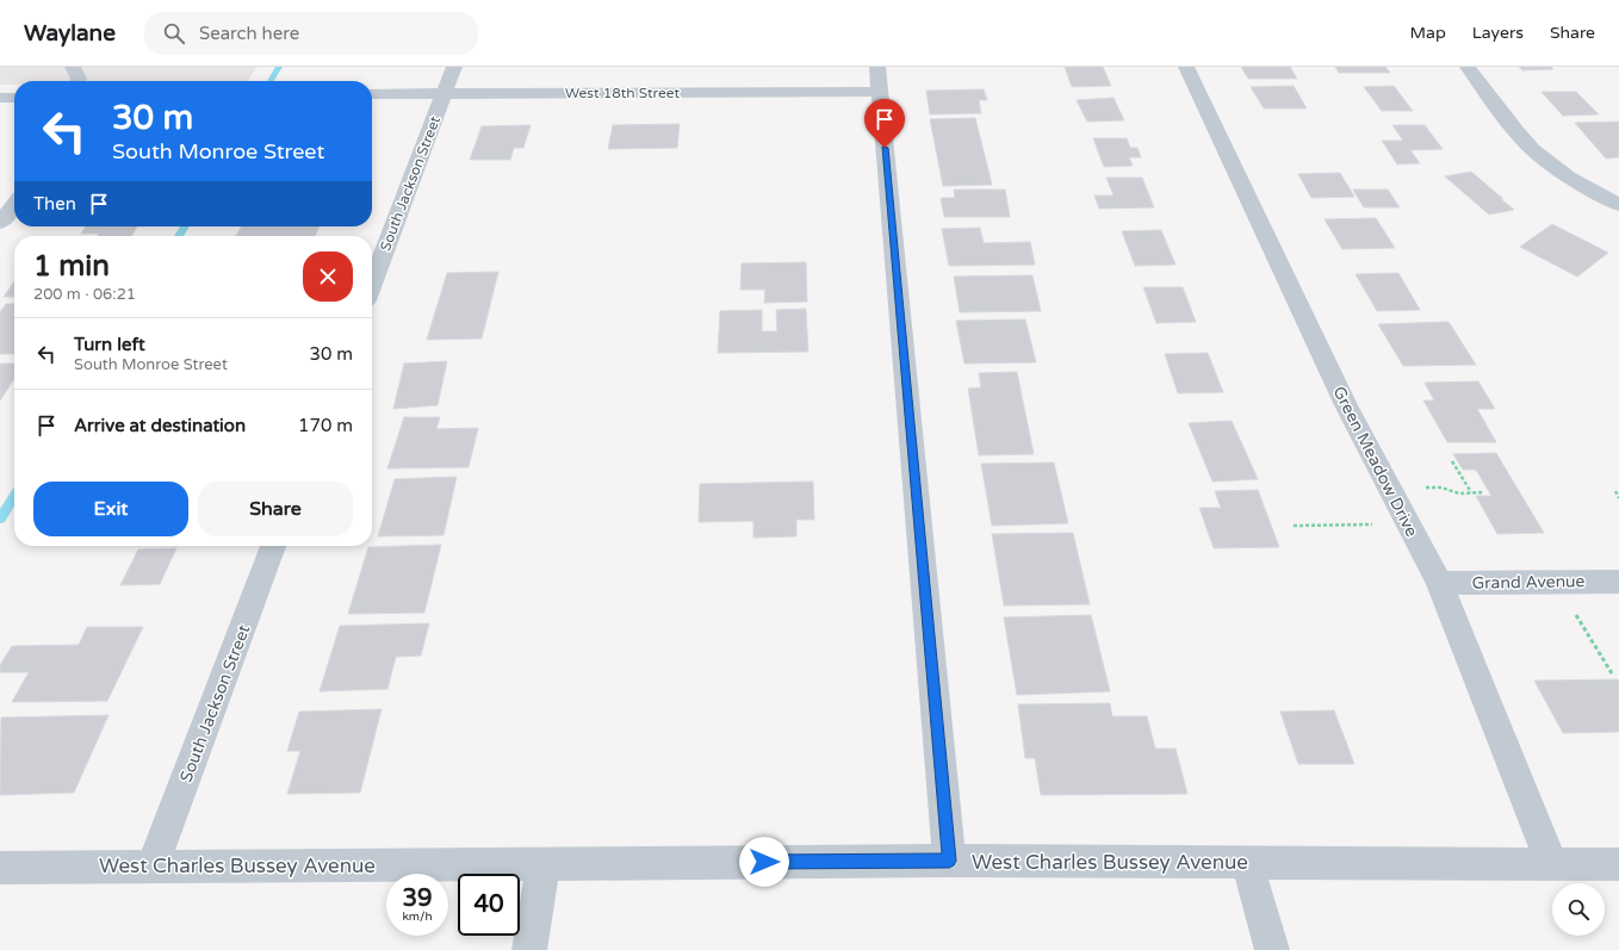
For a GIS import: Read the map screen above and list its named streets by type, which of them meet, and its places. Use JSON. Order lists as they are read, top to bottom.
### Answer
{
  "streets": {
    "street": [
      "West 18th Street",
      "South Jackson Street",
      "Green Meadow Drive",
      "Grand Avenue",
      "West Charles Bussey Avenue"
    ]
  },
  "crossings": [
    ["West 18th Street", "South Jackson Street"],
    ["South Jackson Street", "West Charles Bussey Avenue"],
    ["Green Meadow Drive", "Grand Avenue"],
    ["Green Meadow Drive", "West Charles Bussey Avenue"]
  ],
  "page": {
    "header": "Waylane",
    "search": "Search here",
    "nav": ["Map", "Layers", "Share"],
    "turn": ["30 m", "South Monroe Street"],
    "then": "Then",
    "heading": ["1 min", "200 m · 06:21"],
    "list": [
      {
        "name": "Turn left",
        "note": "South Monroe Street",
        "value": "30 m"
      },
      {
        "name": "Arrive at destination",
        "value": "170 m"
      }
    ],
    "buttons": ["Exit", "Share"],
    "speed": "39 km/h",
    "limit": "40"
  }
}
